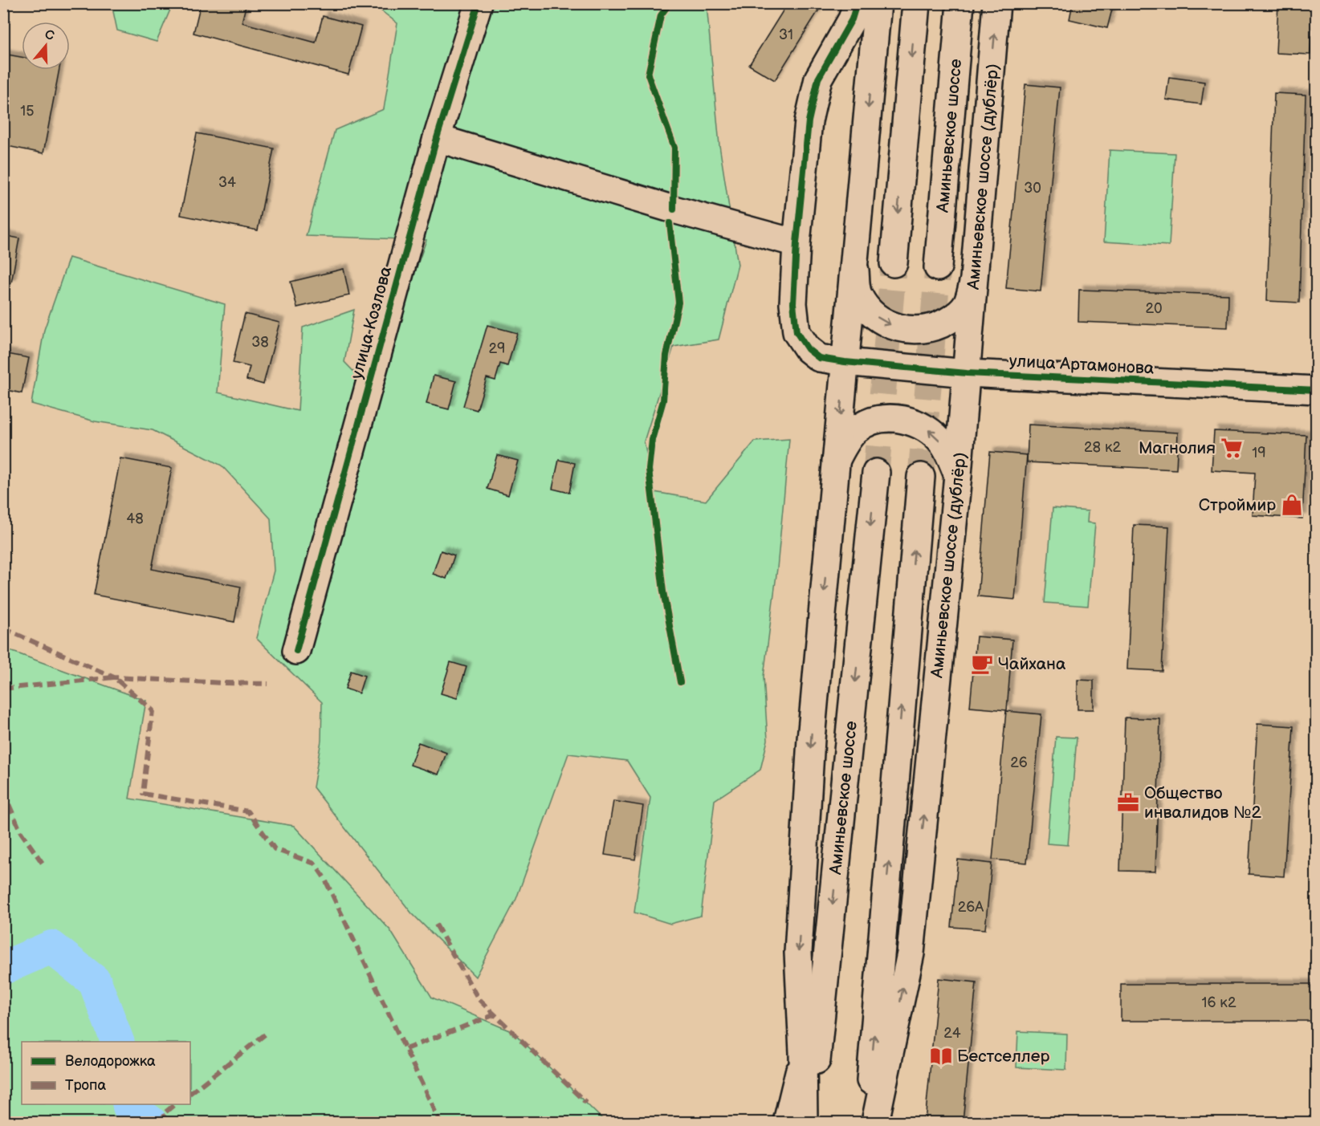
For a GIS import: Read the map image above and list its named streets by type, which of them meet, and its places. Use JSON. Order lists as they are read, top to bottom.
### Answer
{
  "streets": {
    "main road": [
      "Аминьевское шоссе",
      "Аминьевское шоссе (дублёр)",
      "улица Козлова",
      "улица Артамонова"
    ]
  },
  "crossings": [
    ["Аминьевское шоссе (дублёр)", "улица Артамонова"]
  ],
  "places": {
    "supermarket": ["Магнолия"],
    "shop": ["Строймир"],
    "cafe": ["Чайхана"],
    "office": ["Общество инвалидов №2"],
    "library": ["Бестселлер"]
  },
  "house_numbers": [
    "31",
    "15",
    "34",
    "30",
    "20",
    "38",
    "29",
    "28 к2",
    "19",
    "48",
    "26",
    "26А",
    "16 к2",
    "24"
  ],
  "legend": ["Велодорожка", "Тропа"],
  "north": "top"
}
